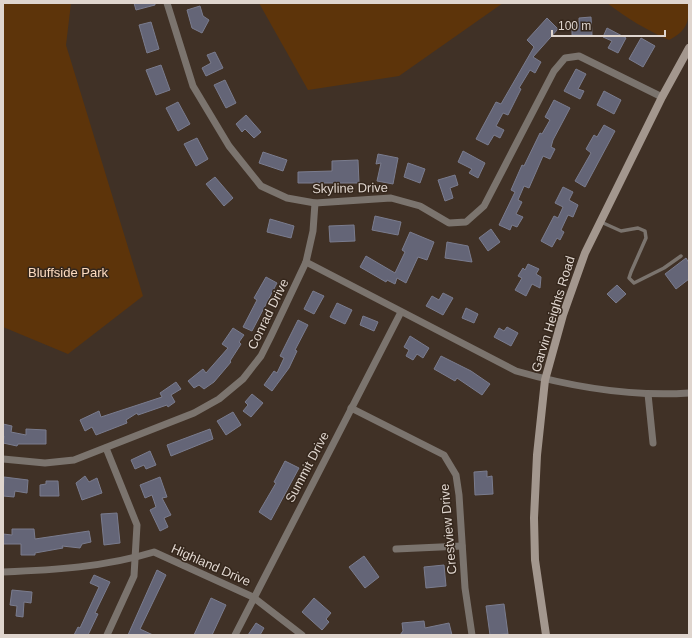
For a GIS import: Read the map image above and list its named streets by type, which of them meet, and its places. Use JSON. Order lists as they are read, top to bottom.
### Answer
{
  "streets": {
    "main road": ["Garvin Heights Road"],
    "street": [
      "Skyline Drive",
      "Conrad Drive",
      "Summit Drive",
      "Crestview Drive",
      "Highland Drive"
    ]
  },
  "crossings": [
    ["Skyline Drive", "Conrad Drive"],
    ["Skyline Drive", "Garvin Heights Road"],
    ["Summit Drive", "Crestview Drive"],
    ["Summit Drive", "Highland Drive"]
  ],
  "parks": ["Bluffside Park"],
  "scale_bar": "100 m"
}
